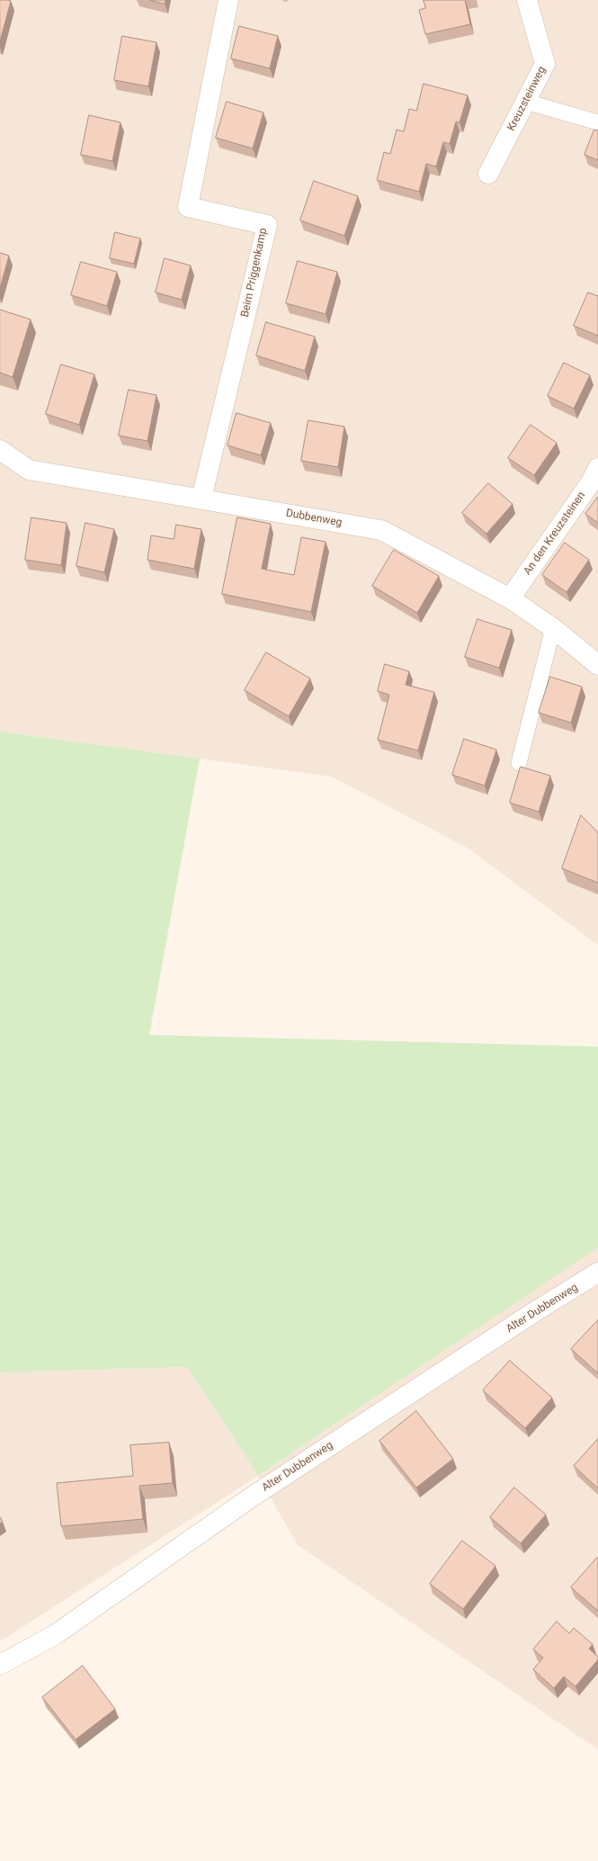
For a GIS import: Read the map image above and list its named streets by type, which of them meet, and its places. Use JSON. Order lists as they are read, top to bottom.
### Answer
{
  "streets": {
    "street": [
      "Kreuzsteinweg",
      "Beim Priggenkamp",
      "Dubbenweg",
      "An den Kreuzsteinen",
      "Alter Dubbenweg"
    ]
  },
  "crossings": [
    ["Beim Priggenkamp", "Dubbenweg"],
    ["Dubbenweg", "An den Kreuzsteinen"]
  ]
}
